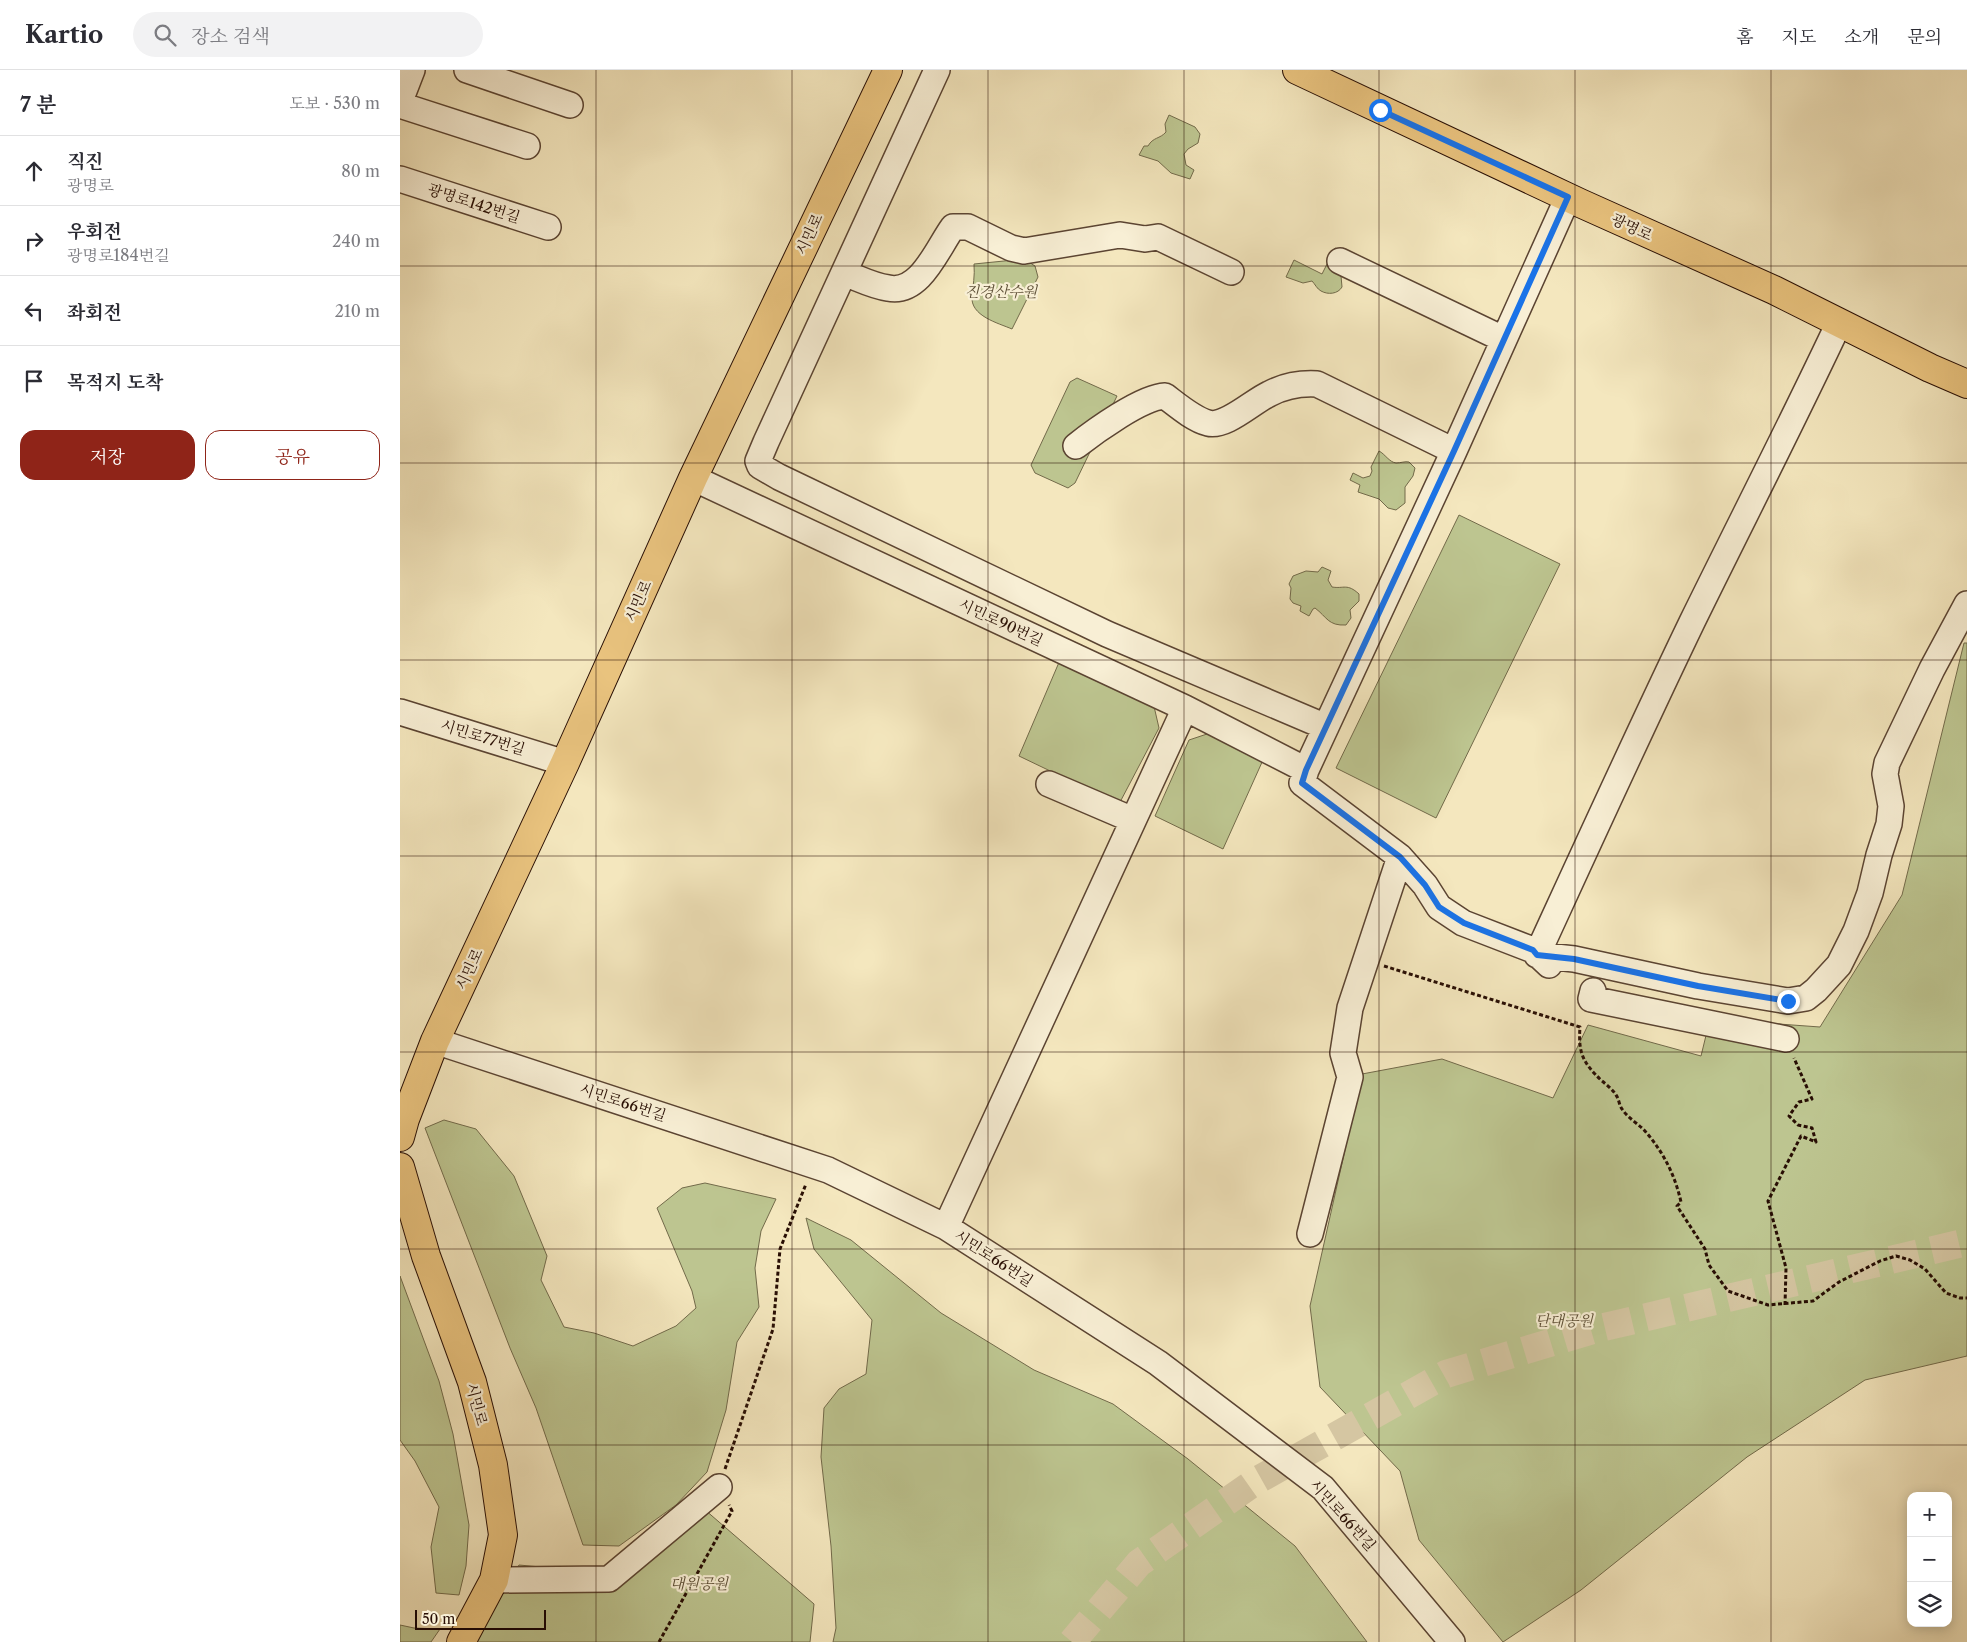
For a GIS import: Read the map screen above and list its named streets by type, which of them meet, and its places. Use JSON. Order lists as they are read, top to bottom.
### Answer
{
  "streets": {
    "main road": ["광명로", "시민로"],
    "street": [
      "광명로142번길",
      "시민로90번길",
      "시민로77번길",
      "시민로66번길"
    ]
  },
  "crossings": [
    ["시민로", "시민로90번길"],
    ["시민로", "시민로77번길"],
    ["시민로", "시민로66번길"]
  ],
  "parks": ["진경산수원", "단대공원", "대원공원"],
  "scale_bar": "50 m",
  "page": {
    "header": "Kartio",
    "search": "장소 검색",
    "nav": [
      "홈",
      "지도",
      "소개",
      "문의"
    ],
    "heading": ["7 분", "도보 · 530 m"],
    "list": [
      ["직진", "광명로", "80 m"],
      ["우회전", "광명로184번길", "240 m"],
      ["좌회전", "210 m"],
      "목적지 도착"
    ],
    "buttons": ["저장", "공유"],
    "map_buttons": ["+", "−"],
    "scale": "50 m"
  }
}
